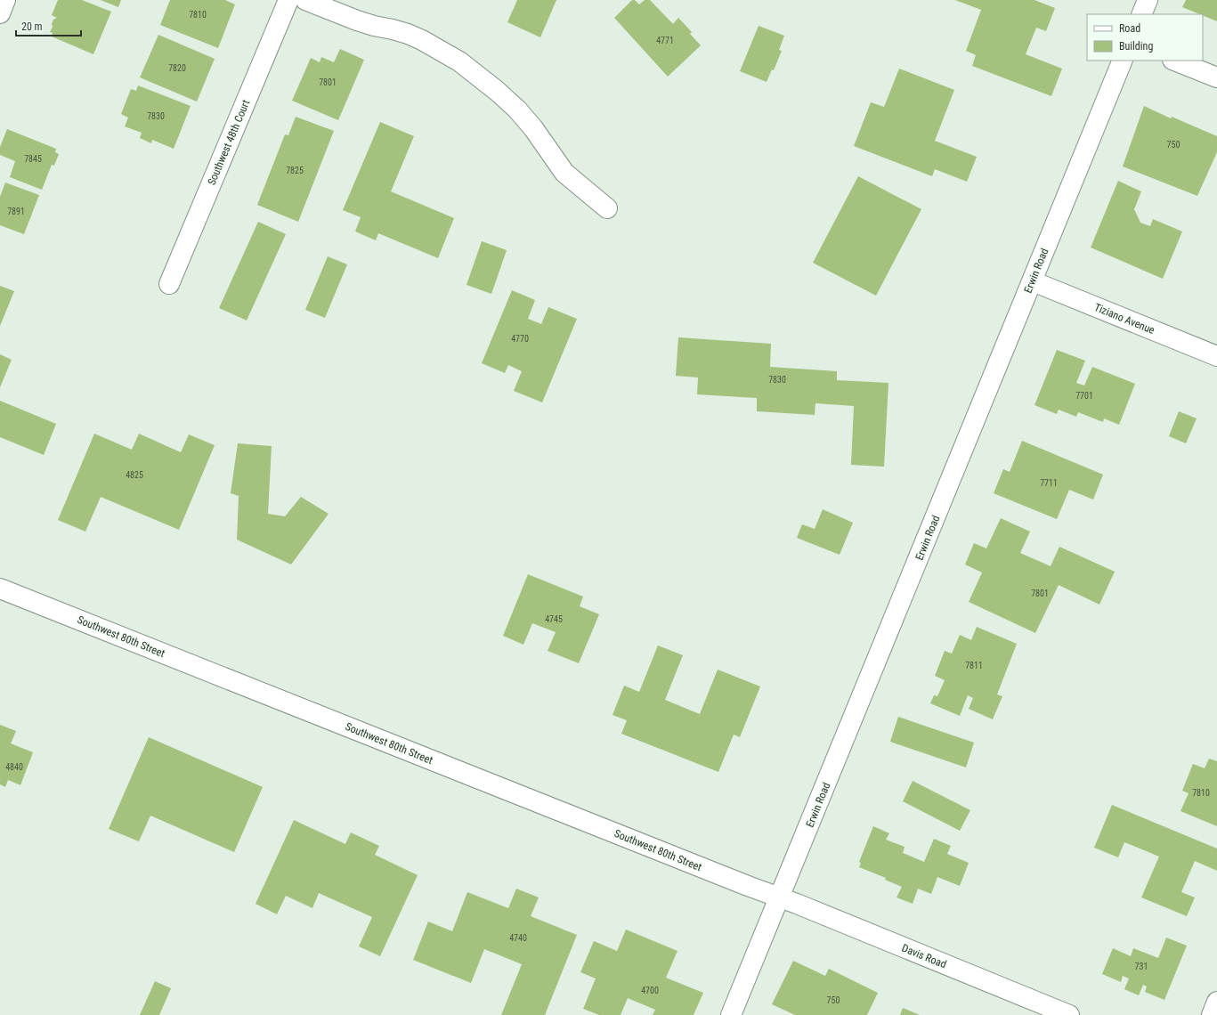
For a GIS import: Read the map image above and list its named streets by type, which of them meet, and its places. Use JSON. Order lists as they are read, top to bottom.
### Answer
{
  "streets": {
    "street": [
      "Southwest 48th Court",
      "Erwin Road",
      "Tiziano Avenue",
      "Southwest 80th Street",
      "Davis Road"
    ]
  },
  "crossings": [
    ["Erwin Road", "Tiziano Avenue"],
    ["Erwin Road", "Southwest 80th Street"],
    ["Erwin Road", "Davis Road"],
    ["Southwest 80th Street", "Davis Road"]
  ],
  "house_numbers": [
    "7810",
    "4771",
    "7820",
    "7801",
    "7830",
    "750",
    "7845",
    "7825",
    "7891",
    "4770",
    "7830",
    "7701",
    "4825",
    "7711",
    "7801",
    "4745",
    "7811",
    "4840",
    "7810",
    "4740",
    "731",
    "4700",
    "750"
  ],
  "legend": ["Road", "Building"],
  "scale_bar": "20 m"
}
